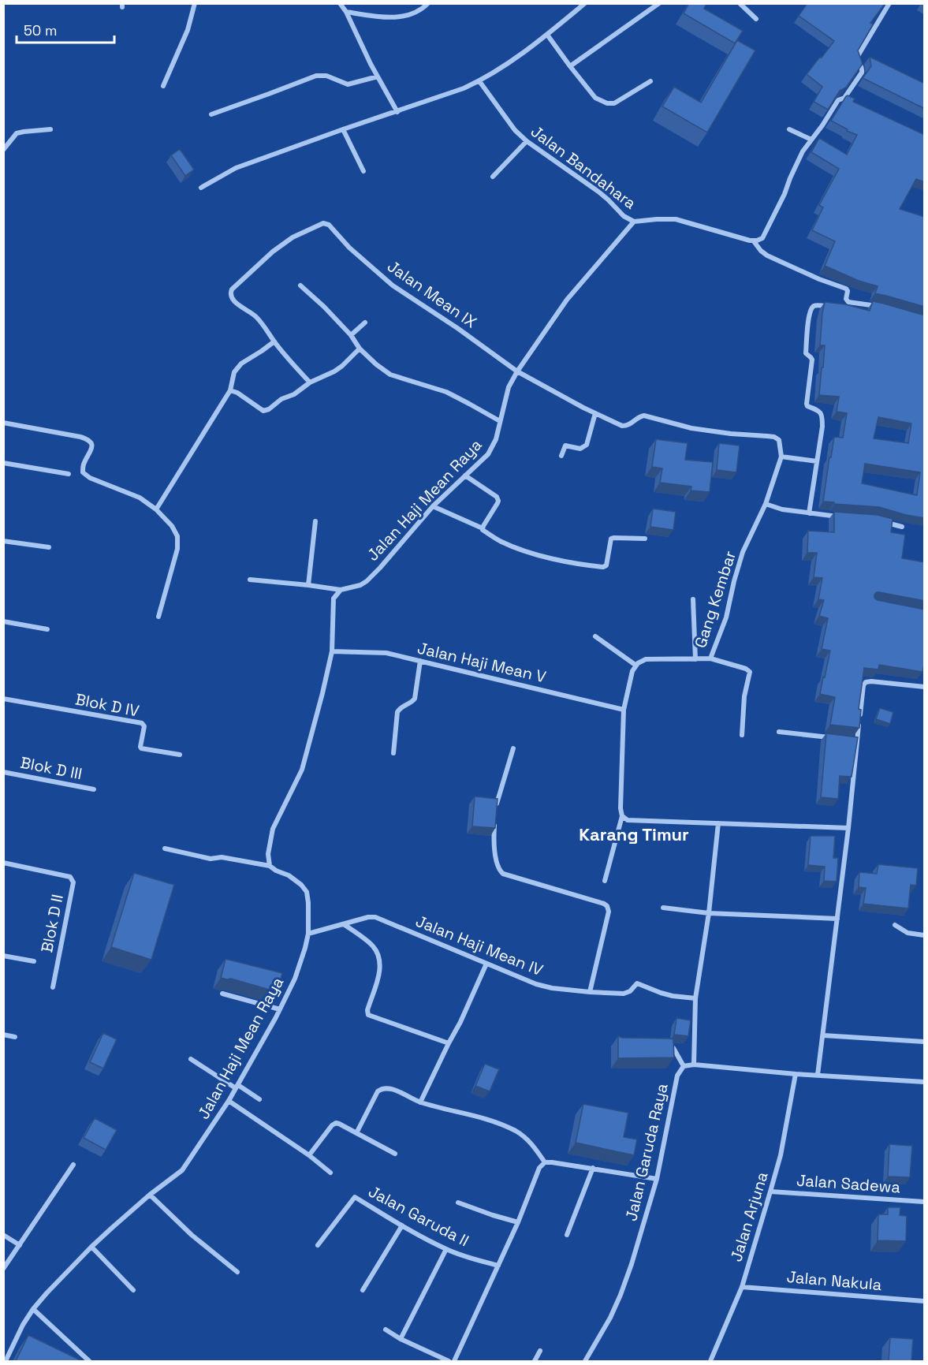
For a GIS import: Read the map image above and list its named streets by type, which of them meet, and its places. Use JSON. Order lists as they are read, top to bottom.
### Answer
{
  "streets": {
    "street": [
      "Jalan Bandahara",
      "Jalan Mean IX",
      "Jalan Haji Mean Raya",
      "Gang Kembar",
      "Jalan Haji Mean V",
      "Blok D IV",
      "Blok D III",
      "Blok D II",
      "Jalan Haji Mean IV",
      "Jalan Garuda Raya",
      "Jalan Sadewa",
      "Jalan Garuda II",
      "Jalan Arjuna",
      "Jalan Nakula"
    ]
  },
  "crossings": [
    ["Jalan Bandahara", "Jalan Haji Mean Raya"],
    ["Jalan Mean IX", "Jalan Haji Mean Raya"],
    ["Jalan Mean IX", "Gang Kembar"],
    ["Jalan Haji Mean Raya", "Jalan Haji Mean IV"],
    ["Jalan Garuda Raya", "Jalan Arjuna"],
    ["Jalan Sadewa", "Jalan Arjuna"],
    ["Jalan Arjuna", "Jalan Nakula"]
  ],
  "districts": ["Karang Timur"],
  "scale_bar": "50 m"
}
